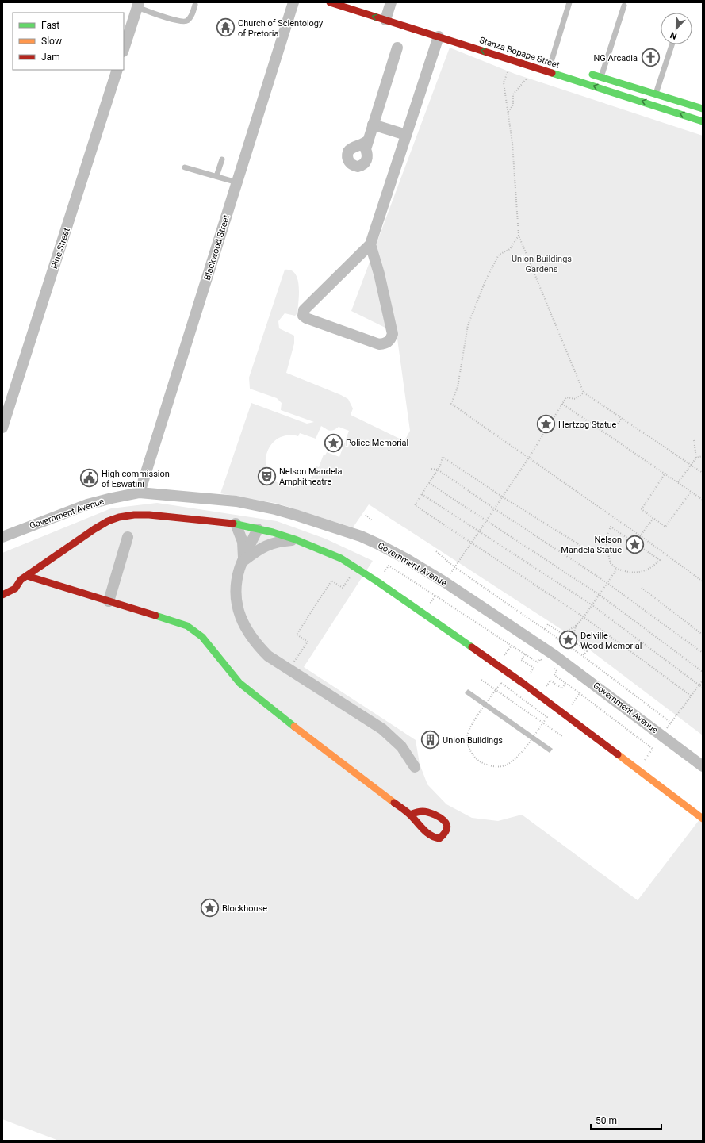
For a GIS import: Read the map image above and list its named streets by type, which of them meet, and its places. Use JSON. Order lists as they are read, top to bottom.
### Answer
{
  "streets": {
    "street": [
      "Stanza Bopape Street",
      "Blackwood Street",
      "Pine Street",
      "Government Avenue"
    ]
  },
  "crossings": [
    ["Blackwood Street", "Government Avenue"]
  ],
  "parks": ["Union Buildings Gardens"],
  "places": {
    "temple": ["Church of Scientology of Pretoria"],
    "church": ["NG Arcadia"],
    "place": [
      "Hertzog Statue",
      "Police Memorial",
      "Nelson Mandela Statue",
      "Delville Wood Memorial",
      "Blockhouse"
    ],
    "theatre": ["Nelson Mandela Amphitheatre"],
    "public building": ["High commission of Eswatini"],
    "building": ["Union Buildings"]
  },
  "legend": ["Fast", "Slow", "Jam"],
  "scale_bar": "50 m",
  "north": "bottom"
}
